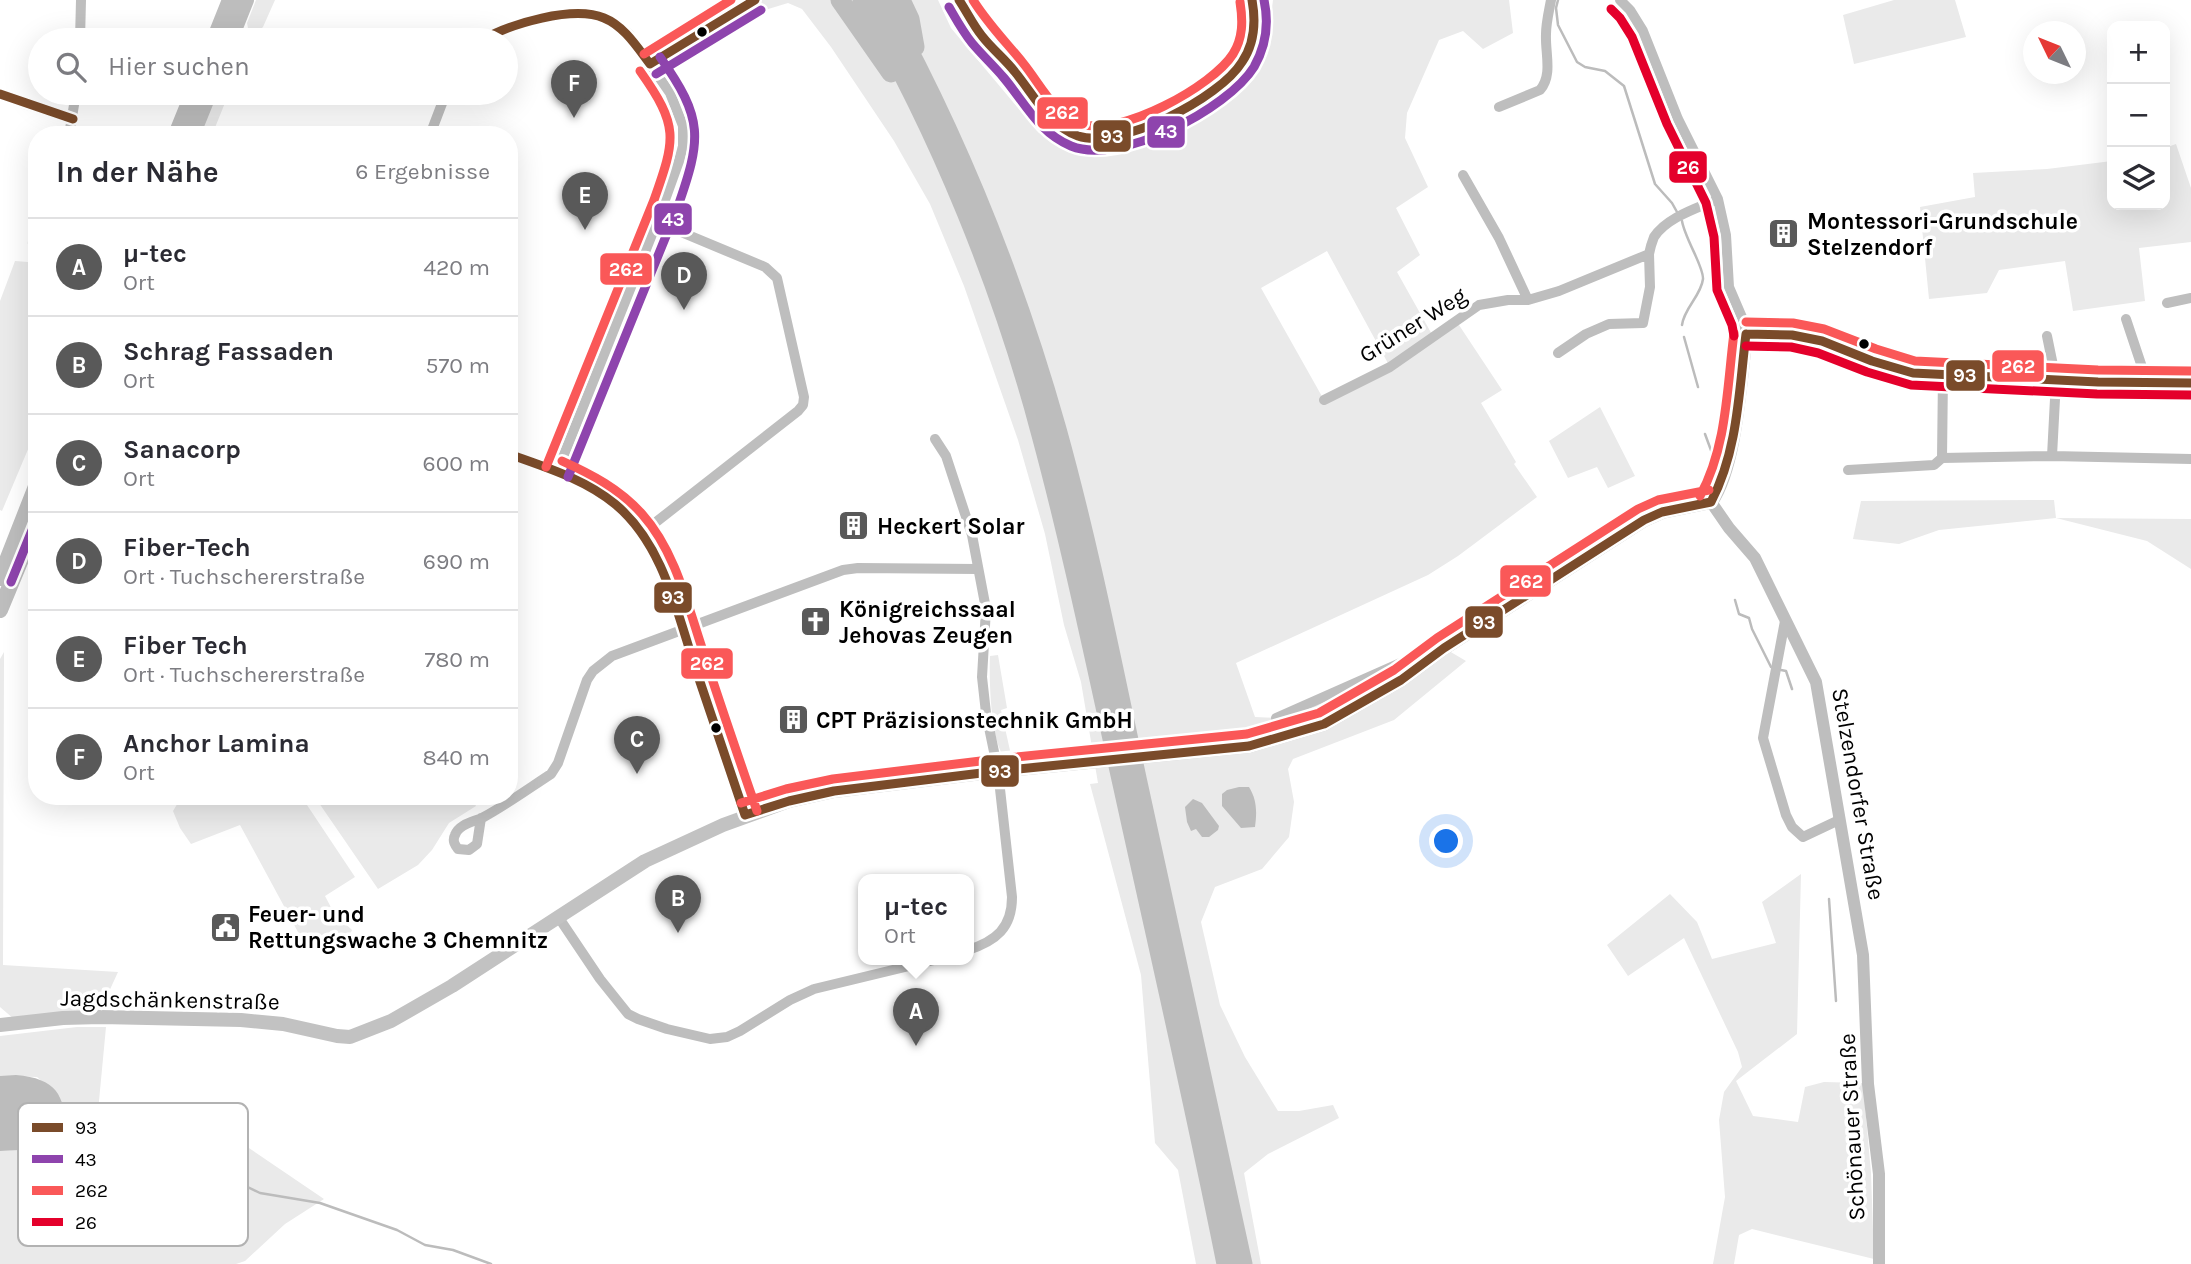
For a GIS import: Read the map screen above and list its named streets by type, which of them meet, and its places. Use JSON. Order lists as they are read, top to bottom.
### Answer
{
  "streets": {
    "main road": ["Jagdschänkenstraße"],
    "street": ["Grüner Weg", "Stelzendorfer Straße", "Schönauer Straße"]
  },
  "crossings": [
    ["Stelzendorfer Straße", "Jagdschänkenstraße"],
    ["Stelzendorfer Straße", "Schönauer Straße"]
  ],
  "places": {
    "building": ["Montessori-Grundschule Stelzendorf", "Heckert Solar", "CPT Präzisionstechnik GmbH"],
    "church": ["Königreichssaal Jehovas Zeugen"],
    "public building": ["Feuer- und Rettungswache 3 Chemnitz"]
  },
  "lines": [
    "transit line 93",
    "transit line 43",
    "transit line 262",
    "transit line 26"
  ],
  "legend": [
    "93",
    "43",
    "262",
    "26"
  ],
  "north": "top left",
  "page": {
    "map_buttons": ["+", "−"],
    "search": "Hier suchen",
    "pins": [
      "F",
      "E",
      "D",
      "C",
      "B",
      "A"
    ],
    "heading": ["In der Nähe", "6 Ergebnisse"],
    "list": [
      {
        "mark": "A",
        "name": "µ-tec",
        "note": "Ort",
        "value": "420 m"
      },
      {
        "mark": "B",
        "name": "Schrag Fassaden",
        "note": "Ort",
        "value": "570 m"
      },
      {
        "mark": "C",
        "name": "Sanacorp",
        "note": "Ort",
        "value": "600 m"
      },
      {
        "mark": "D",
        "name": "Fiber-Tech",
        "note": "Ort · Tuchschererstraße",
        "value": "690 m"
      },
      {
        "mark": "E",
        "name": "Fiber Tech",
        "note": "Ort · Tuchschererstraße",
        "value": "780 m"
      },
      {
        "mark": "F",
        "name": "Anchor Lamina",
        "note": "Ort",
        "value": "840 m"
      }
    ],
    "popup": ["µ-tec", "Ort"]
  }
}
